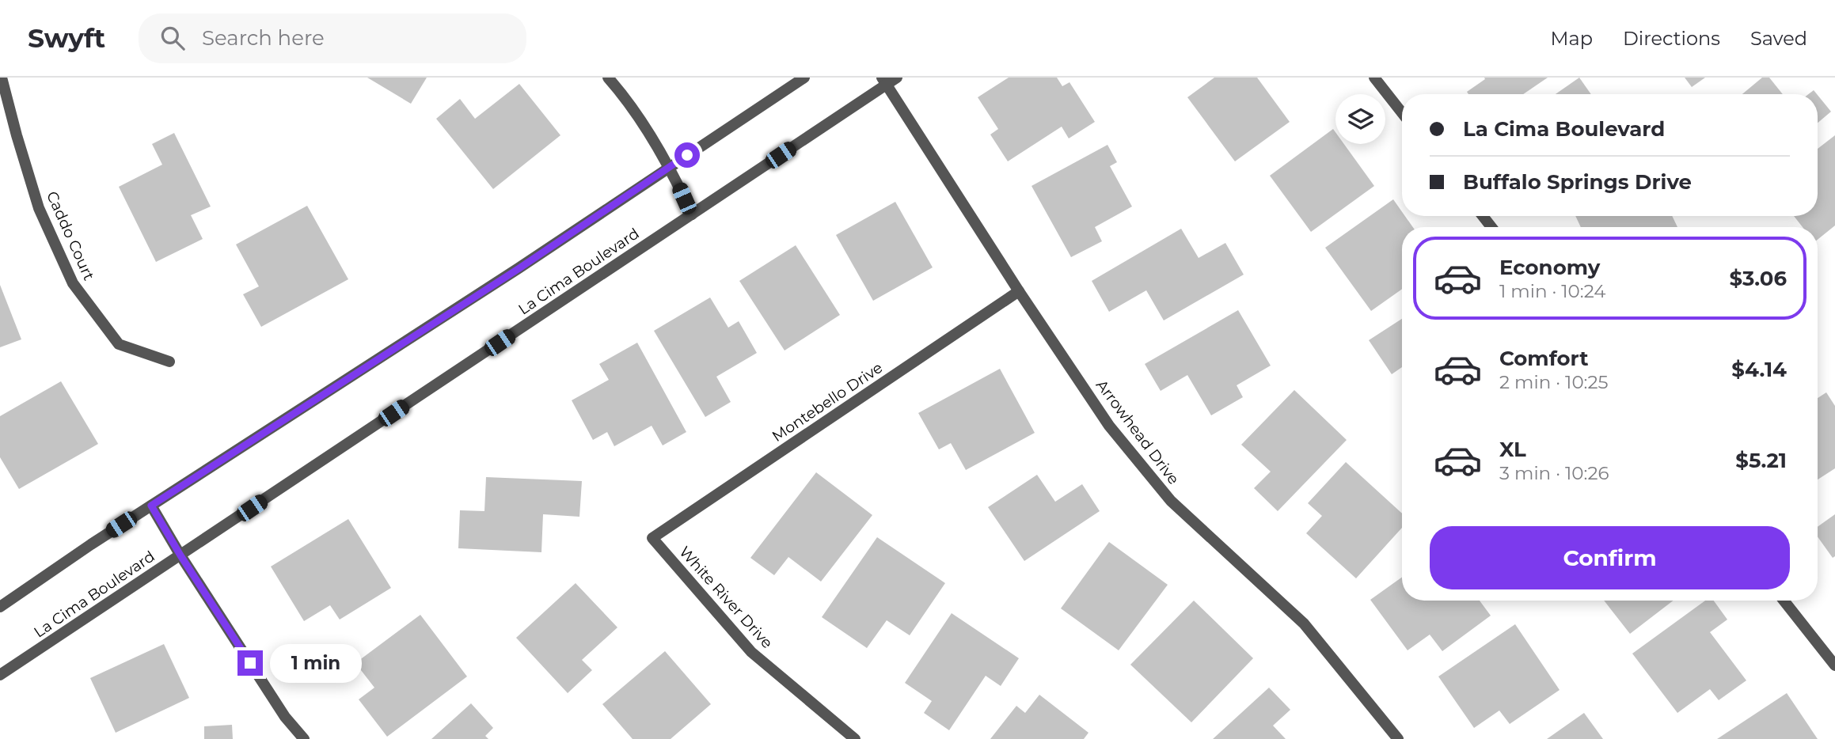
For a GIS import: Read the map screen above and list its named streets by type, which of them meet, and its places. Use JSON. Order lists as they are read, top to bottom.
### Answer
{
  "streets": {
    "street": [
      "Caddo Court",
      "La Cima Boulevard",
      "Montebello Drive",
      "Arrowhead Drive",
      "White River Drive"
    ]
  },
  "crossings": [
    ["La Cima Boulevard", "Arrowhead Drive"],
    ["Montebello Drive", "Arrowhead Drive"],
    ["Montebello Drive", "White River Drive"]
  ],
  "page": {
    "header": "Swyft",
    "search": "Search here",
    "nav": ["Map", "Directions", "Saved"],
    "banner": ["La Cima Boulevard", "Buffalo Springs Drive"],
    "list": [
      {
        "name": "Economy",
        "note": "1 min · 10:24",
        "value": "$3.06"
      },
      {
        "name": "Comfort",
        "note": "2 min · 10:25",
        "value": "$4.14"
      },
      {
        "name": "XL",
        "note": "3 min · 10:26",
        "value": "$5.21"
      }
    ],
    "buttons": "Confirm",
    "bubble": "1 min"
  }
}
